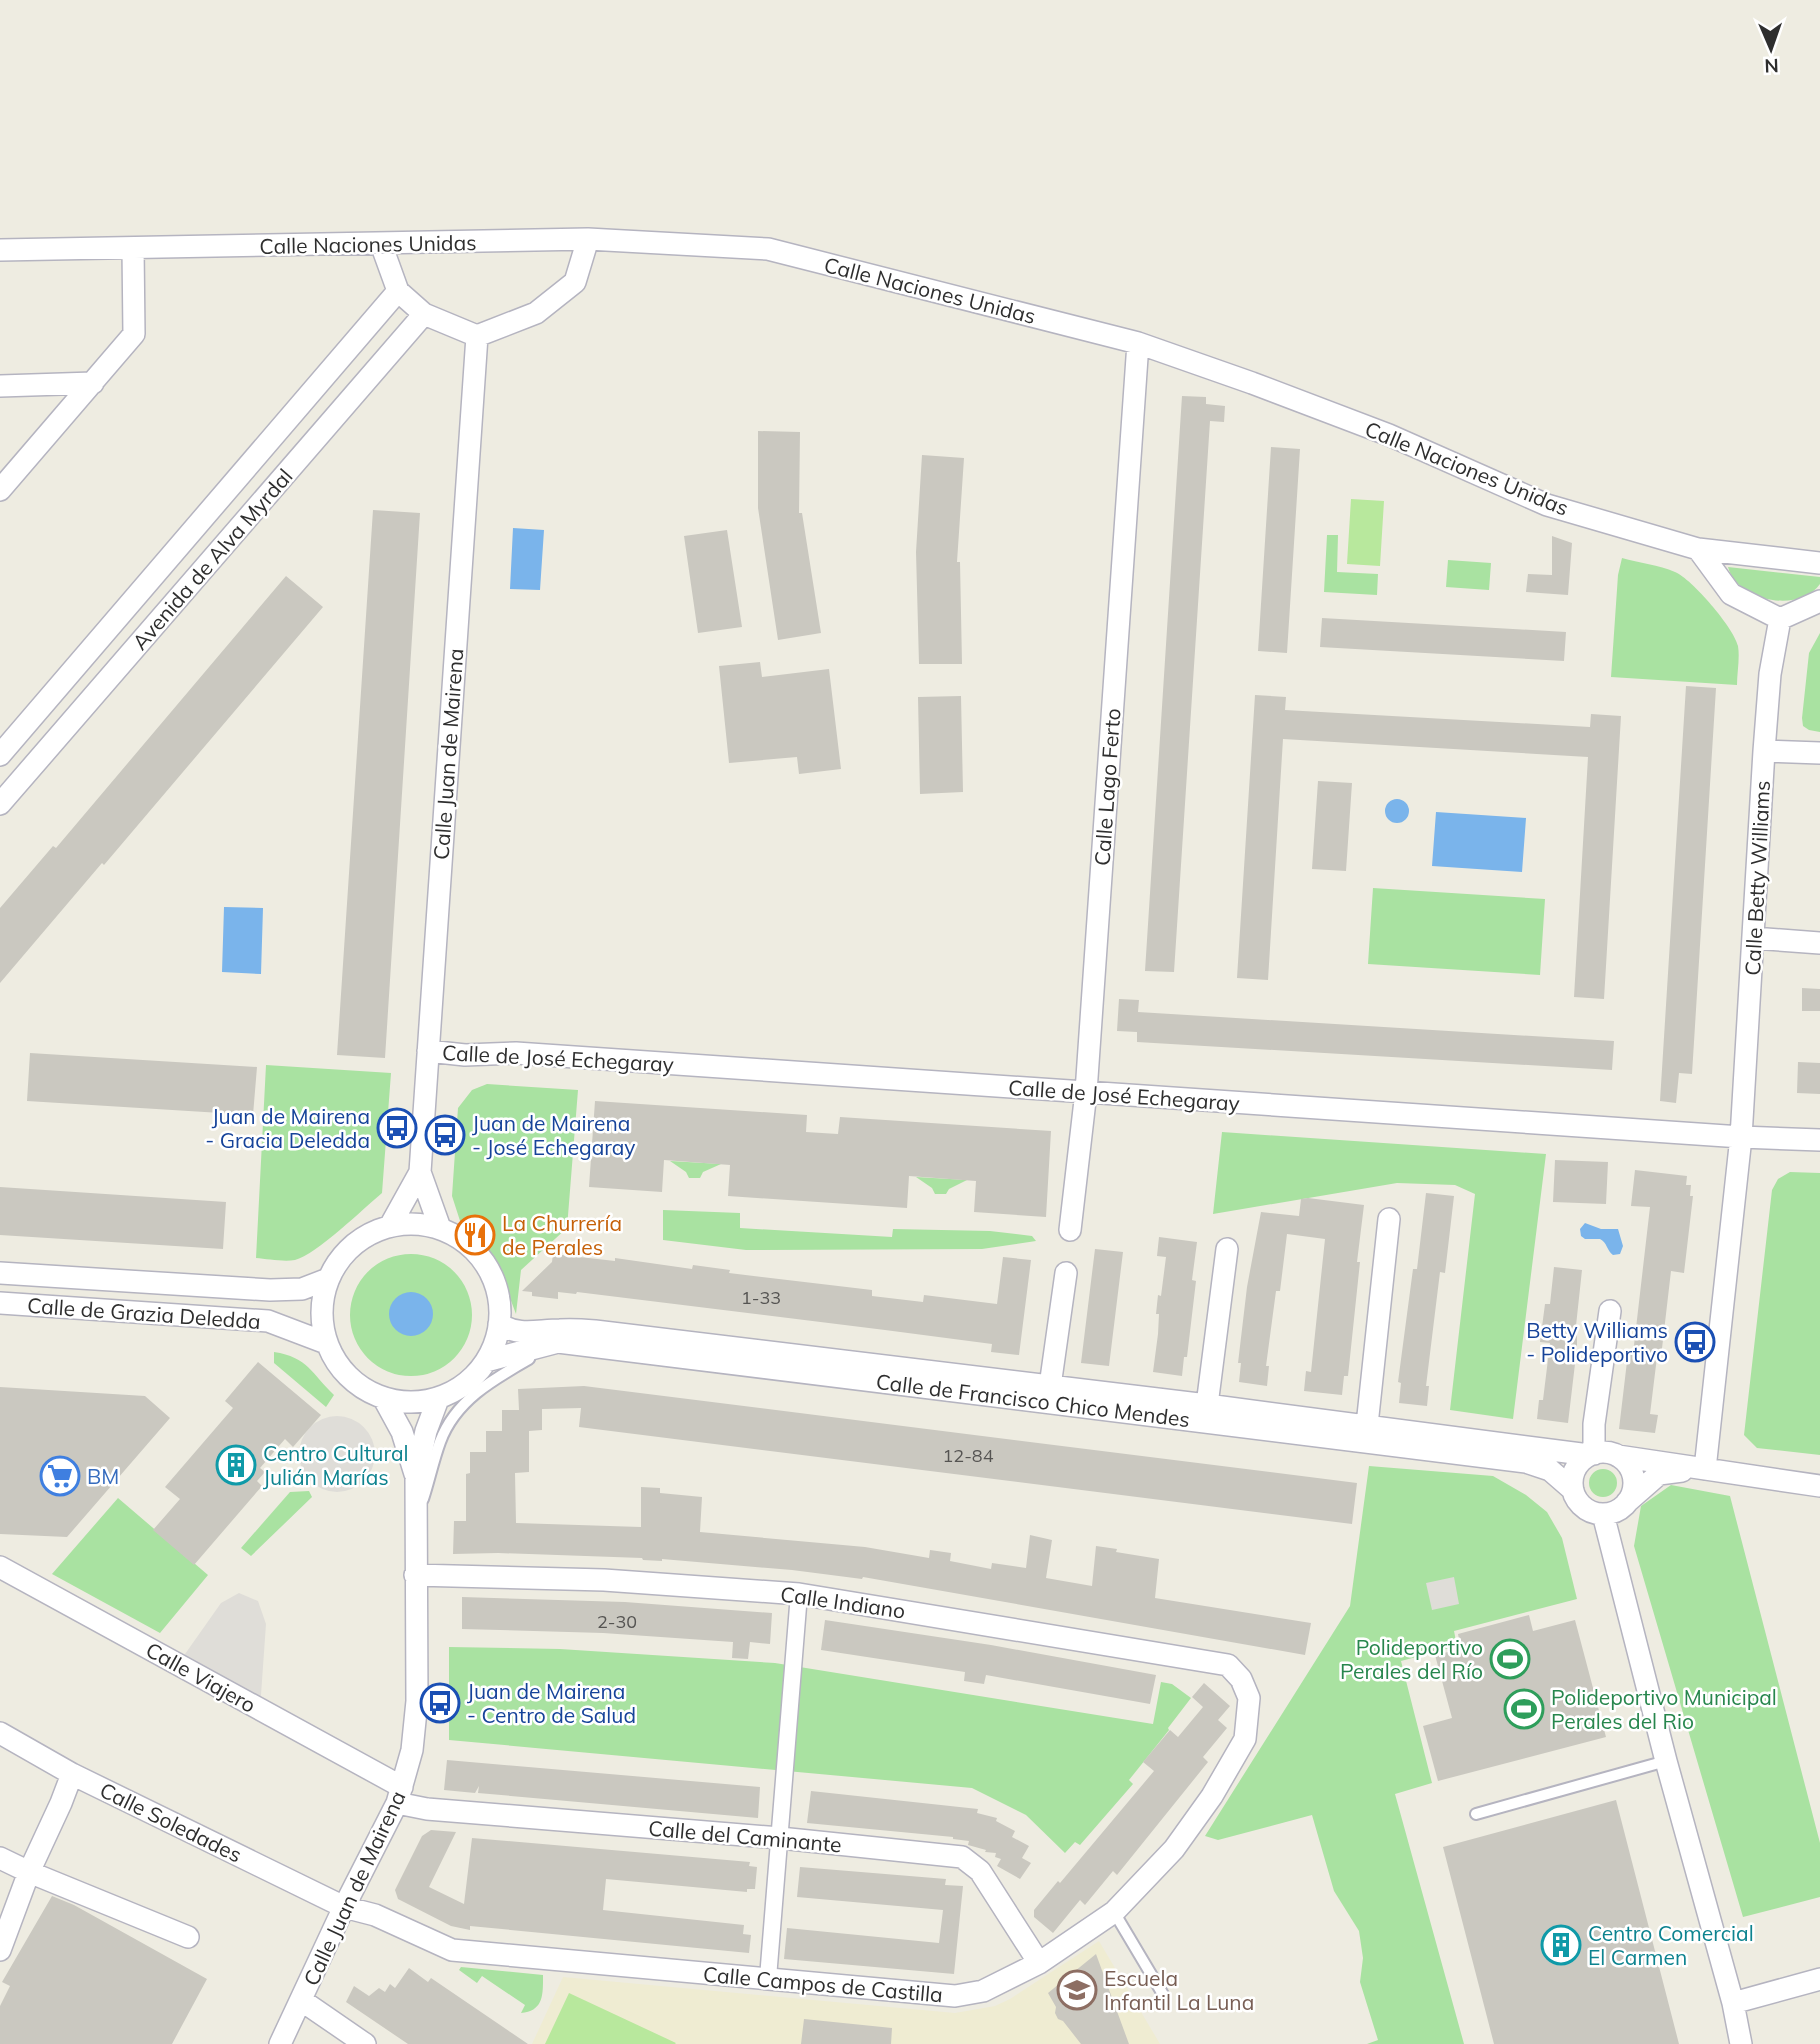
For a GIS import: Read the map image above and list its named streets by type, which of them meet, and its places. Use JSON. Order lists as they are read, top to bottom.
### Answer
{
  "streets": {
    "street": [
      "Calle Naciones Unidas",
      "Avenida de Alva Myrdal",
      "Calle Juan de Mairena",
      "Calle Lago Ferto",
      "Calle Betty Williams",
      "Calle de José Echegaray",
      "Calle de Grazia Deledda",
      "Calle de Francisco Chico Mendes",
      "Calle Indiano",
      "Calle Viajero",
      "Calle Soledades",
      "Calle del Caminante",
      "Calle Campos de Castilla"
    ]
  },
  "crossings": [
    ["Calle Naciones Unidas", "Calle Lago Ferto"],
    ["Calle Juan de Mairena", "Calle de José Echegaray"],
    ["Calle Juan de Mairena", "Calle de Grazia Deledda"],
    ["Calle Juan de Mairena", "Calle de Francisco Chico Mendes"],
    ["Calle Juan de Mairena", "Calle Indiano"],
    ["Calle Juan de Mairena", "Calle Viajero"],
    ["Calle Juan de Mairena", "Calle Soledades"],
    ["Calle Juan de Mairena", "Calle del Caminante"],
    ["Calle Juan de Mairena", "Calle Campos de Castilla"],
    ["Calle Lago Ferto", "Calle de José Echegaray"],
    ["Calle Betty Williams", "Calle de José Echegaray"],
    ["Calle de Grazia Deledda", "Calle de Francisco Chico Mendes"],
    ["Calle Indiano", "Calle Campos de Castilla"],
    ["Calle Viajero", "Calle del Caminante"],
    ["Calle Soledades", "Calle Campos de Castilla"],
    ["Calle del Caminante", "Calle Campos de Castilla"]
  ],
  "places": {
    "bus stop": [
      "Juan de Mairena - Gracia Deledda",
      "Juan de Mairena - José Echegaray",
      "Betty Williams - Polideportivo",
      "Juan de Mairena - Centro de Salud"
    ],
    "restaurant": ["La Churrería de Perales"],
    "building": ["Centro Cultural Julián Marías", "Centro Comercial El Carmen"],
    "supermarket": ["BM"],
    "sports": ["Polideportivo Perales del Río", "Polideportivo Municipal Perales del Rio"],
    "school or university": ["Escuela Infantil La Luna"]
  },
  "house_numbers": ["1-33", "12-84", "2-30"],
  "north": "bottom"
}
